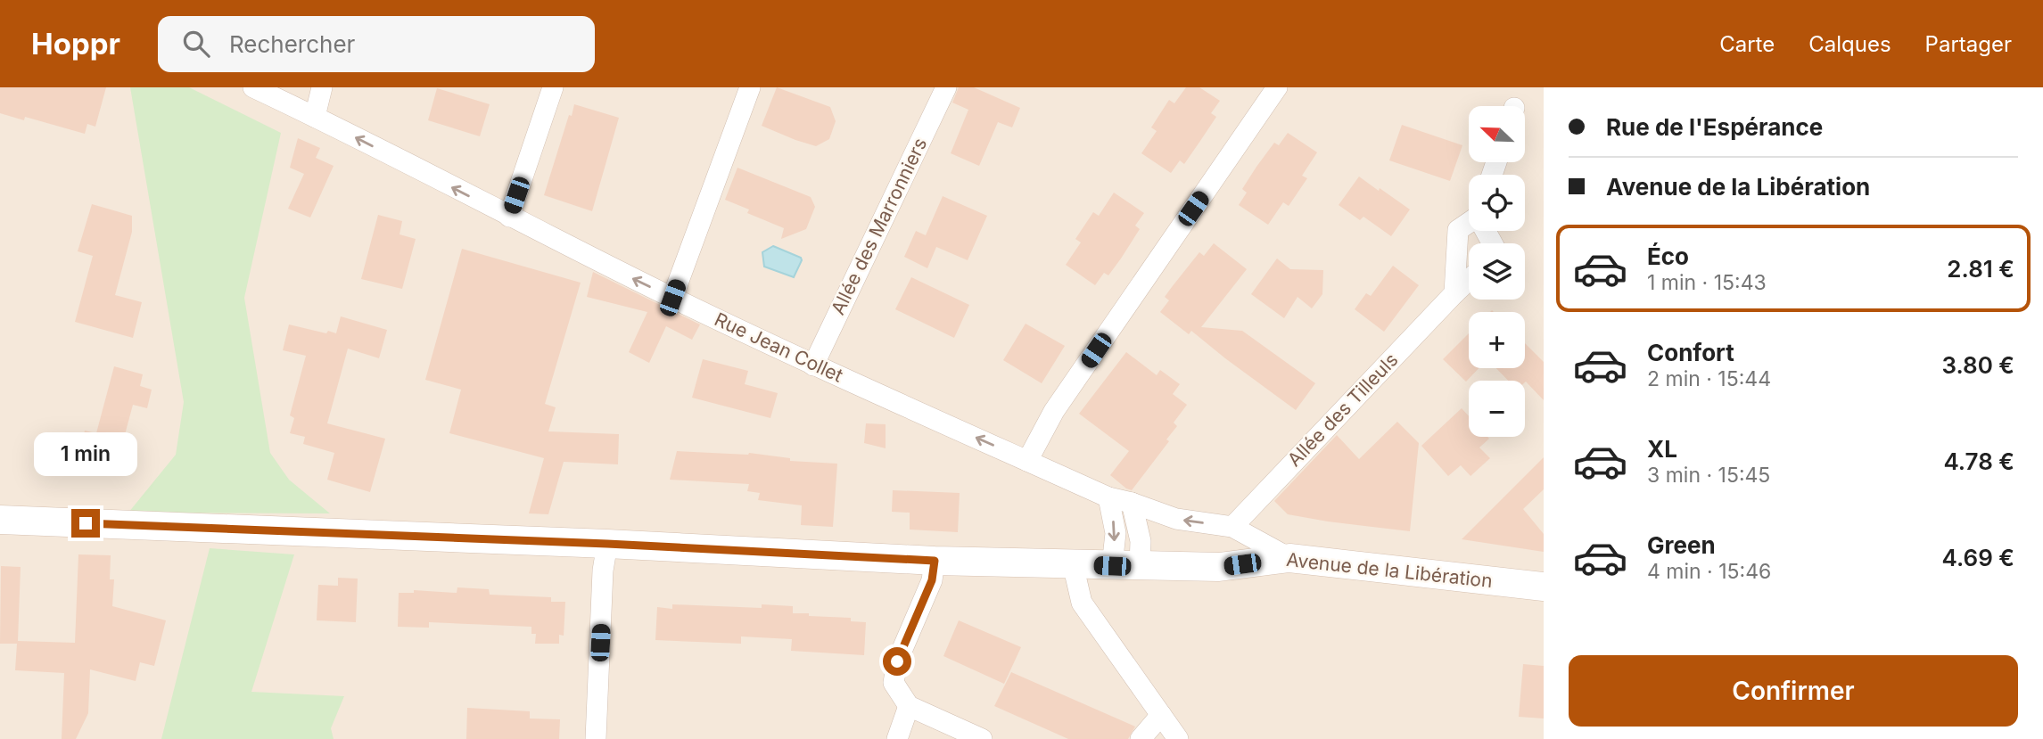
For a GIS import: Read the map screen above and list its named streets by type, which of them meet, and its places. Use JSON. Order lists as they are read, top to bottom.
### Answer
{
  "streets": {
    "street": [
      "Allée des Marronniers",
      "Rue Jean Collet",
      "Allée des Tilleuls",
      "Avenue de la Libération"
    ]
  },
  "crossings": [
    ["Allée des Marronniers", "Rue Jean Collet"],
    ["Rue Jean Collet", "Allée des Tilleuls"],
    ["Rue Jean Collet", "Avenue de la Libération"]
  ],
  "one_way": ["Rue Jean Collet"],
  "north": "top left",
  "page": {
    "header": "Hoppr",
    "search": "Rechercher",
    "nav": ["Carte", "Calques", "Partager"],
    "banner": ["Rue de l'Espérance", "Avenue de la Libération"],
    "map_buttons": ["+", "−"],
    "list": [
      {
        "name": "Éco",
        "note": "1 min · 15:43",
        "value": "2.81 €"
      },
      {
        "name": "Confort",
        "note": "2 min · 15:44",
        "value": "3.80 €"
      },
      {
        "name": "XL",
        "note": "3 min · 15:45",
        "value": "4.78 €"
      },
      {
        "name": "Green",
        "note": "4 min · 15:46",
        "value": "4.69 €"
      }
    ],
    "bubble": "1 min",
    "buttons": "Confirmer"
  }
}
